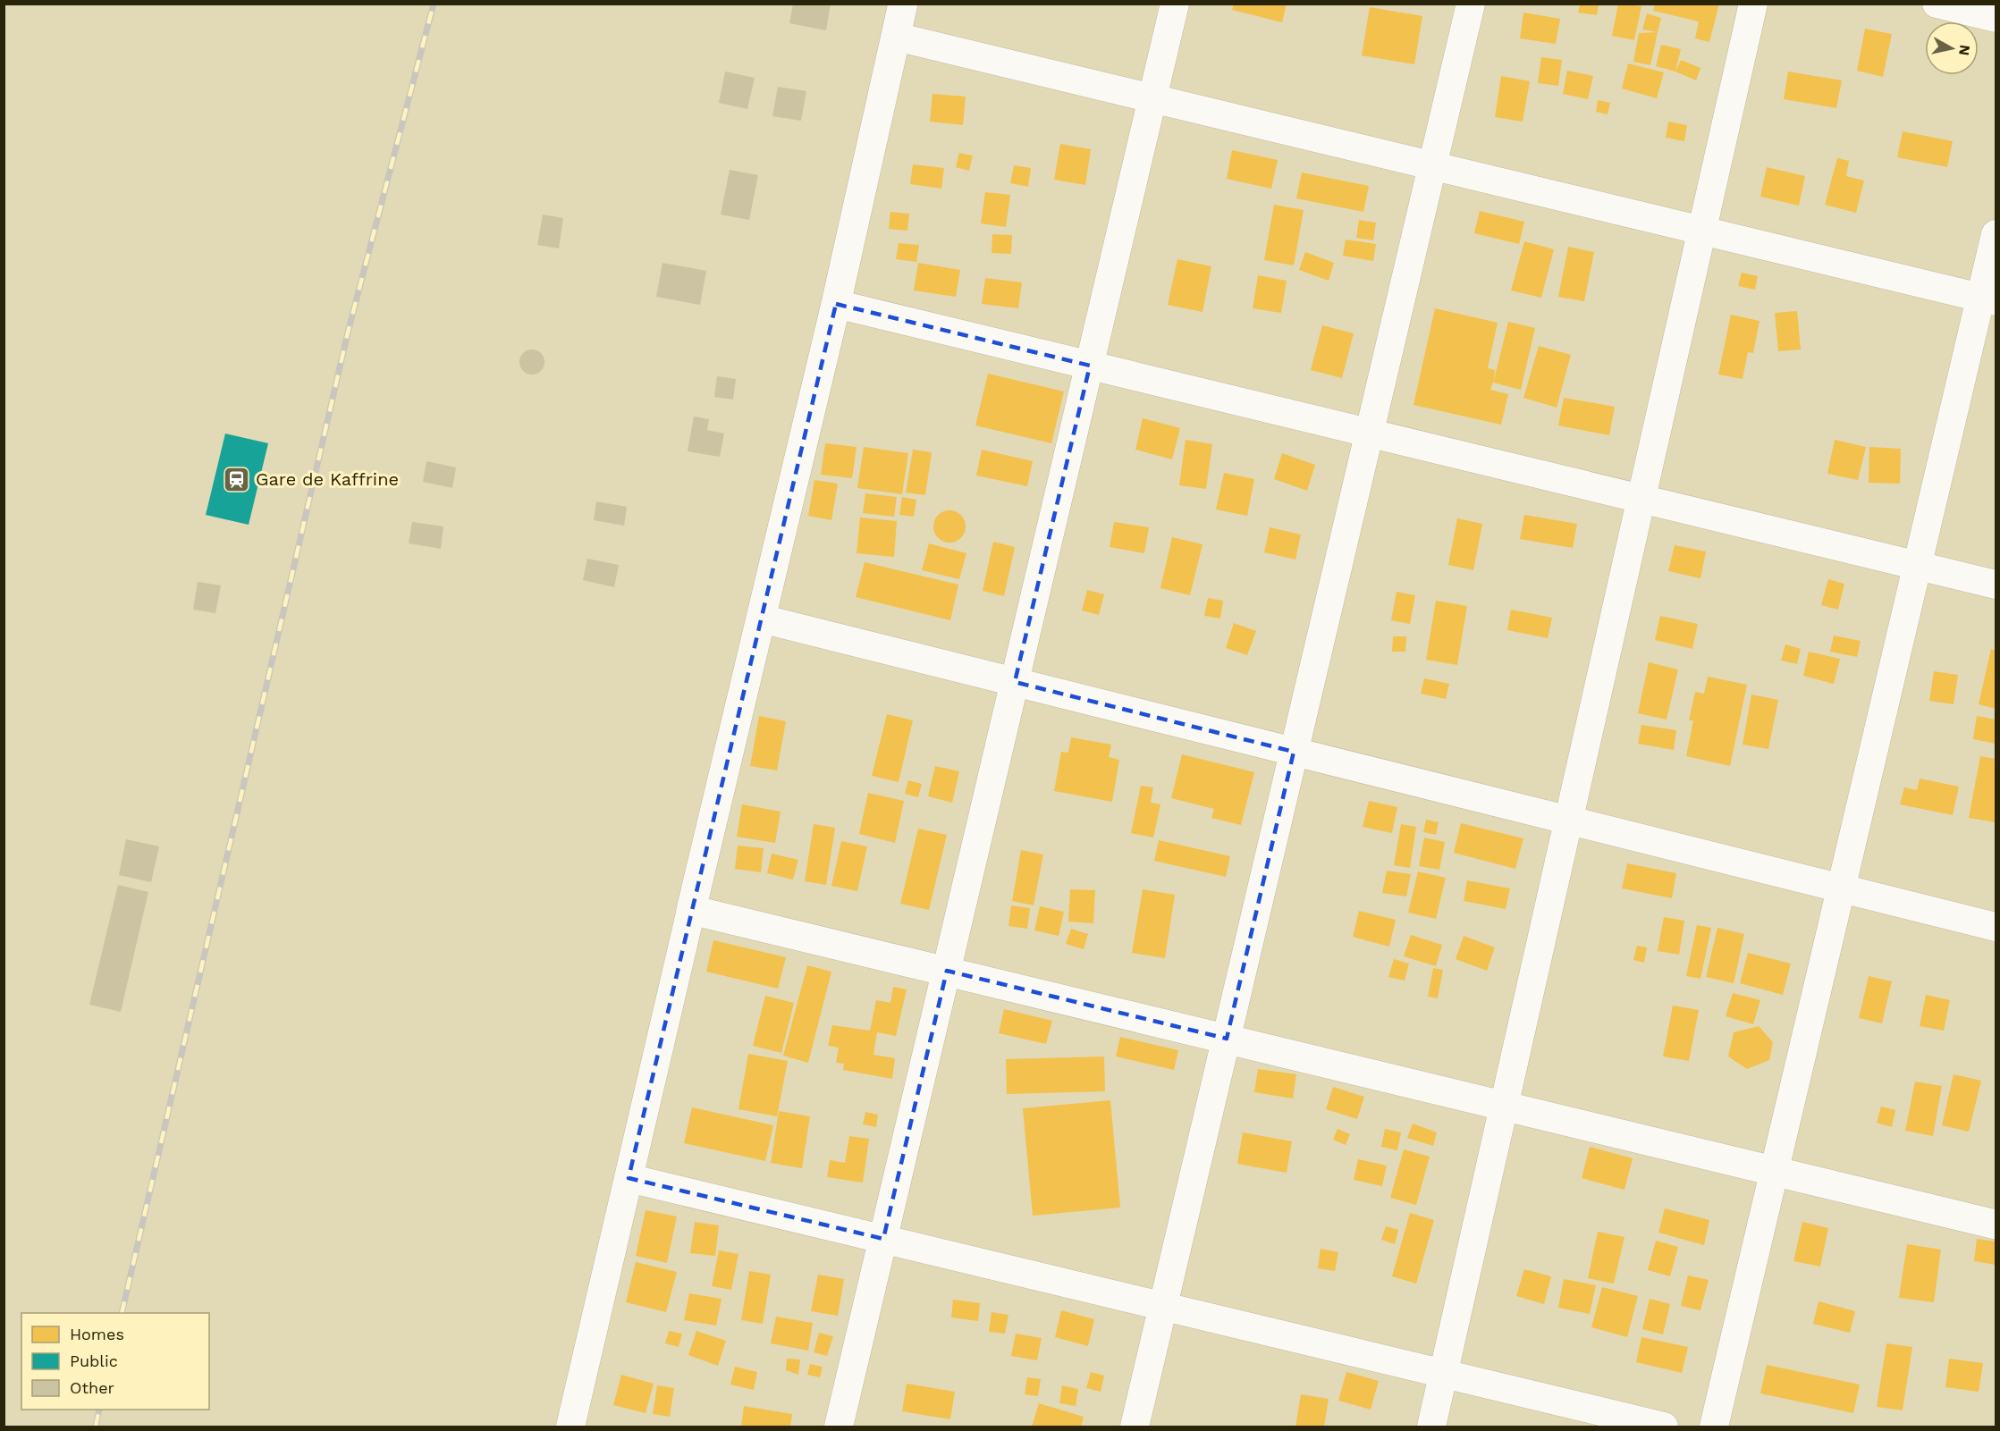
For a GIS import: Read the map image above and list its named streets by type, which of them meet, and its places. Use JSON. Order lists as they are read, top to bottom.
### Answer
{
  "places": {
    "station": ["Gare de Kaffrine"]
  },
  "legend": ["Homes", "Public", "Other"],
  "north": "right"
}
